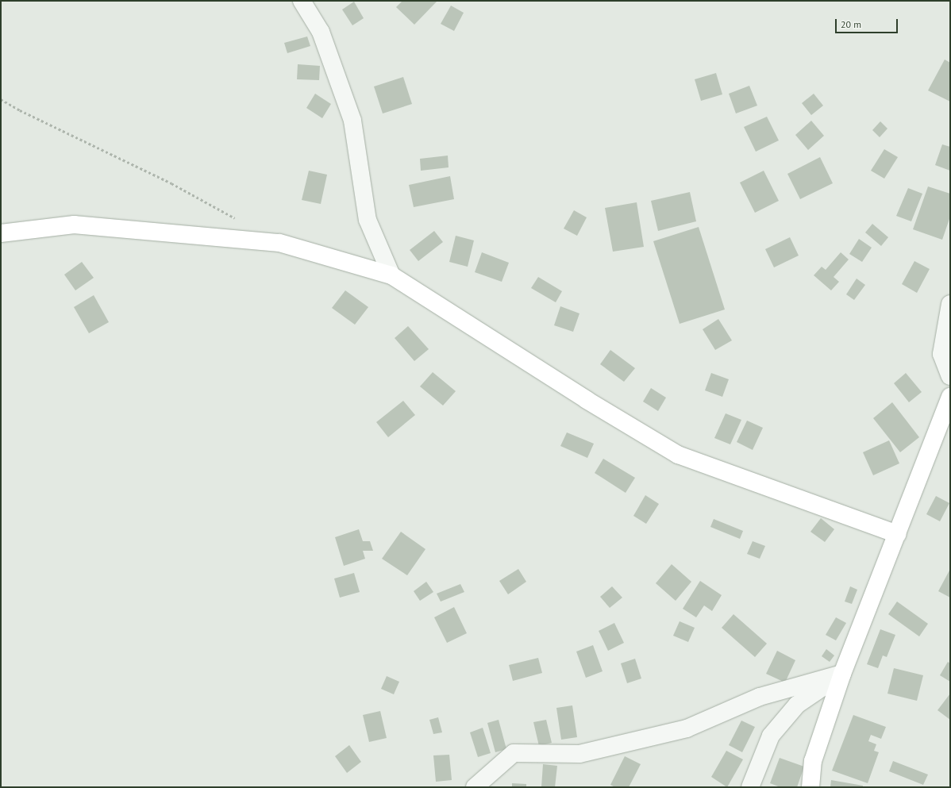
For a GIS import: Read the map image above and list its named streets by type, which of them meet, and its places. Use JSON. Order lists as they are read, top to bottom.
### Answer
{
  "scale_bar": "20 m"
}
